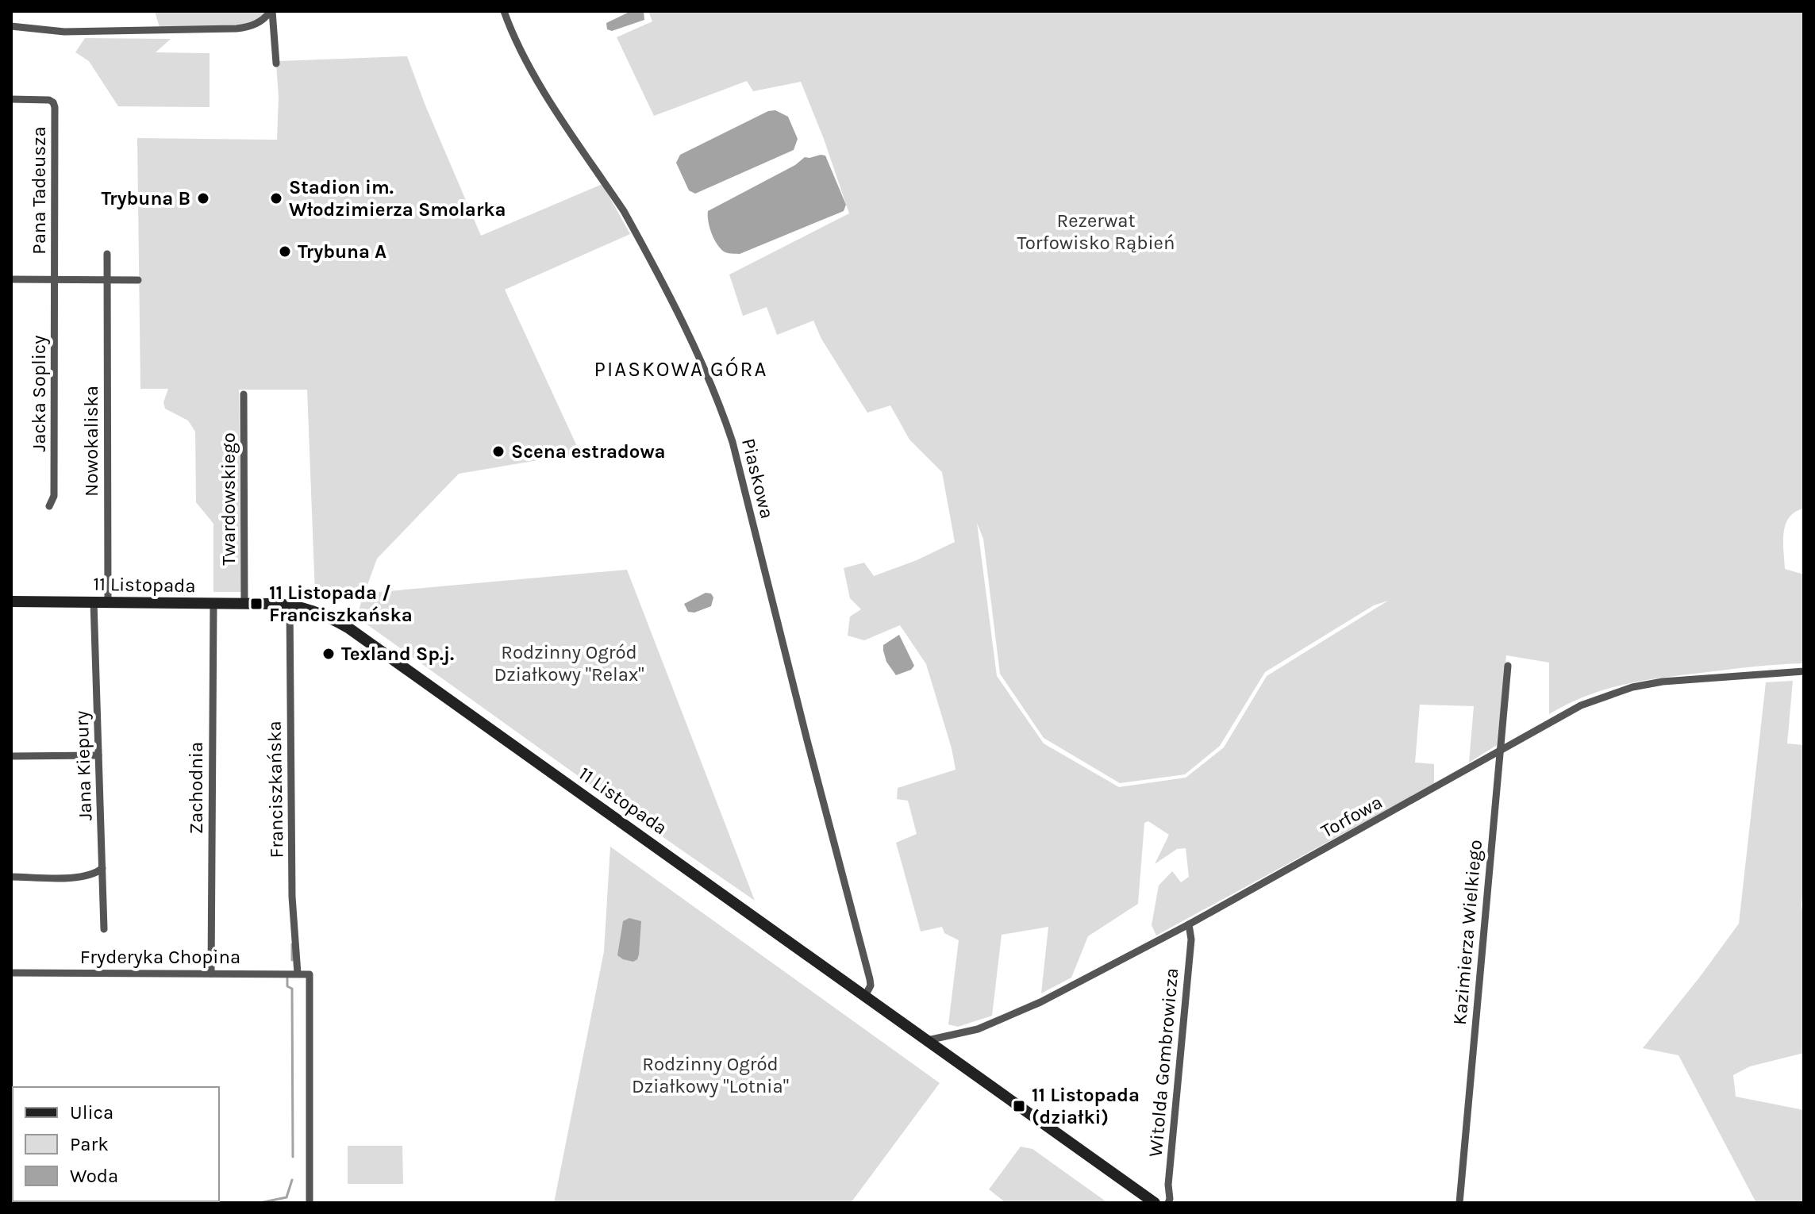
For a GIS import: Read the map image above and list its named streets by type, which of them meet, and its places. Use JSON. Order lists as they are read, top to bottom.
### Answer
{
  "streets": {
    "street": [
      "Pana Tadeusza",
      "Jacka Soplicy",
      "Nowokaliska",
      "Piaskowa",
      "Twardowskiego",
      "11 Listopada",
      "Jana Kiepury",
      "Zachodnia",
      "Franciszkańska",
      "Torfowa",
      "Kazimierza Wielkiego",
      "Fryderyka Chopina",
      "Witolda Gombrowicza"
    ]
  },
  "crossings": [
    ["Pana Tadeusza", "Jacka Soplicy"],
    ["Nowokaliska", "11 Listopada"],
    ["Piaskowa", "11 Listopada"],
    ["Twardowskiego", "11 Listopada"],
    ["11 Listopada", "Jana Kiepury"],
    ["11 Listopada", "Zachodnia"],
    ["11 Listopada", "Franciszkańska"],
    ["11 Listopada", "Torfowa"],
    ["Zachodnia", "Fryderyka Chopina"],
    ["Franciszkańska", "Fryderyka Chopina"],
    ["Torfowa", "Kazimierza Wielkiego"],
    ["Torfowa", "Witolda Gombrowicza"]
  ],
  "districts": ["PIASKOWA GÓRA"],
  "parks": ["Rezerwat Torfowisko Rąbień", "Rodzinny Ogród Działkowy \"Relax\"", "Rodzinny Ogród Działkowy \"Lotnia\""],
  "places": {
    "other": [
      "Trybuna B",
      "Stadion im. Włodzimierza Smolarka",
      "Trybuna A",
      "Scena estradowa",
      "Texland Sp.j."
    ],
    "transit": ["11 Listopada / Franciszkańska", "11 Listopada (działki)"]
  },
  "legend": ["Ulica", "Park", "Woda"]
}
